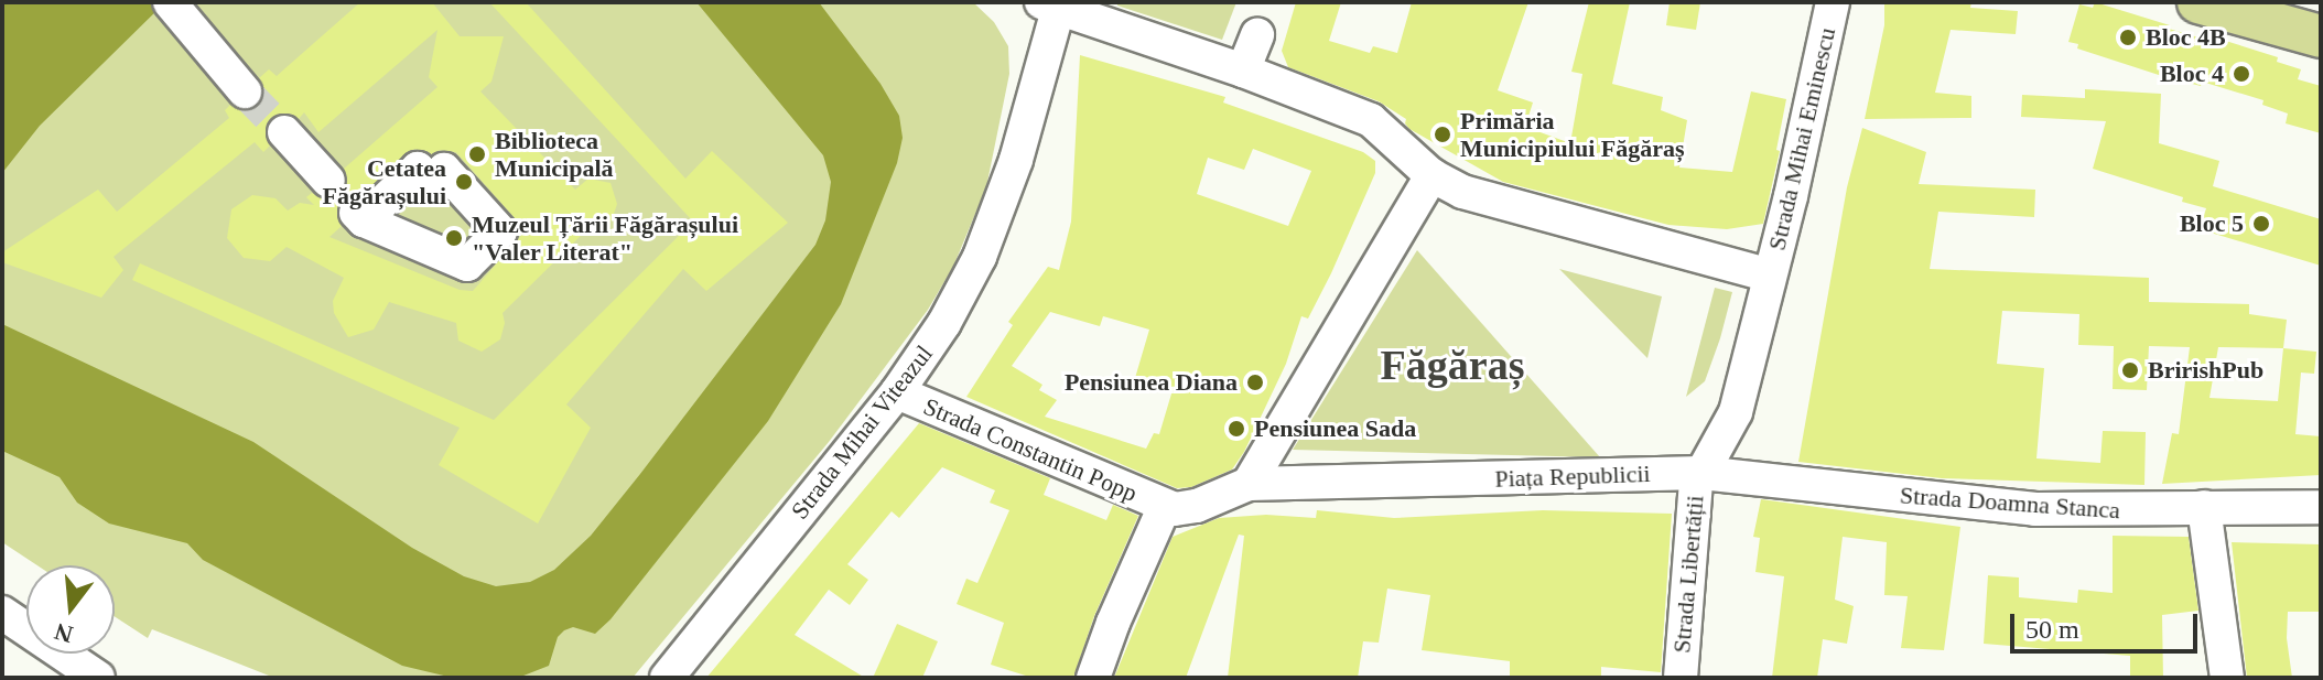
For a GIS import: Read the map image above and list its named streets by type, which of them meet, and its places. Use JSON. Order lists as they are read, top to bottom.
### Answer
{
  "streets": {
    "street": [
      "Strada Mihai Eminescu",
      "Strada Mihai Viteazul",
      "Strada Constantin Popp",
      "Piața Republicii",
      "Strada Doamna Stanca",
      "Strada Libertății"
    ]
  },
  "crossings": [
    ["Strada Mihai Viteazul", "Strada Constantin Popp"],
    ["Strada Constantin Popp", "Piața Republicii"],
    ["Piața Republicii", "Strada Doamna Stanca"],
    ["Piața Republicii", "Strada Libertății"],
    ["Strada Doamna Stanca", "Strada Libertății"]
  ],
  "districts": ["Făgăraș"],
  "places": [
    "Bloc 4B",
    "Bloc 4",
    "Primăria Municipiului Făgăraș",
    "Biblioteca Municipală",
    "Cetatea Făgărașului",
    "Bloc 5",
    "Muzeul Țării Făgărașului \"Valer Literat\"",
    "BririshPub",
    "Pensiunea Diana",
    "Pensiunea Sada"
  ],
  "scale_bar": "50 m",
  "north": "bottom"
}
